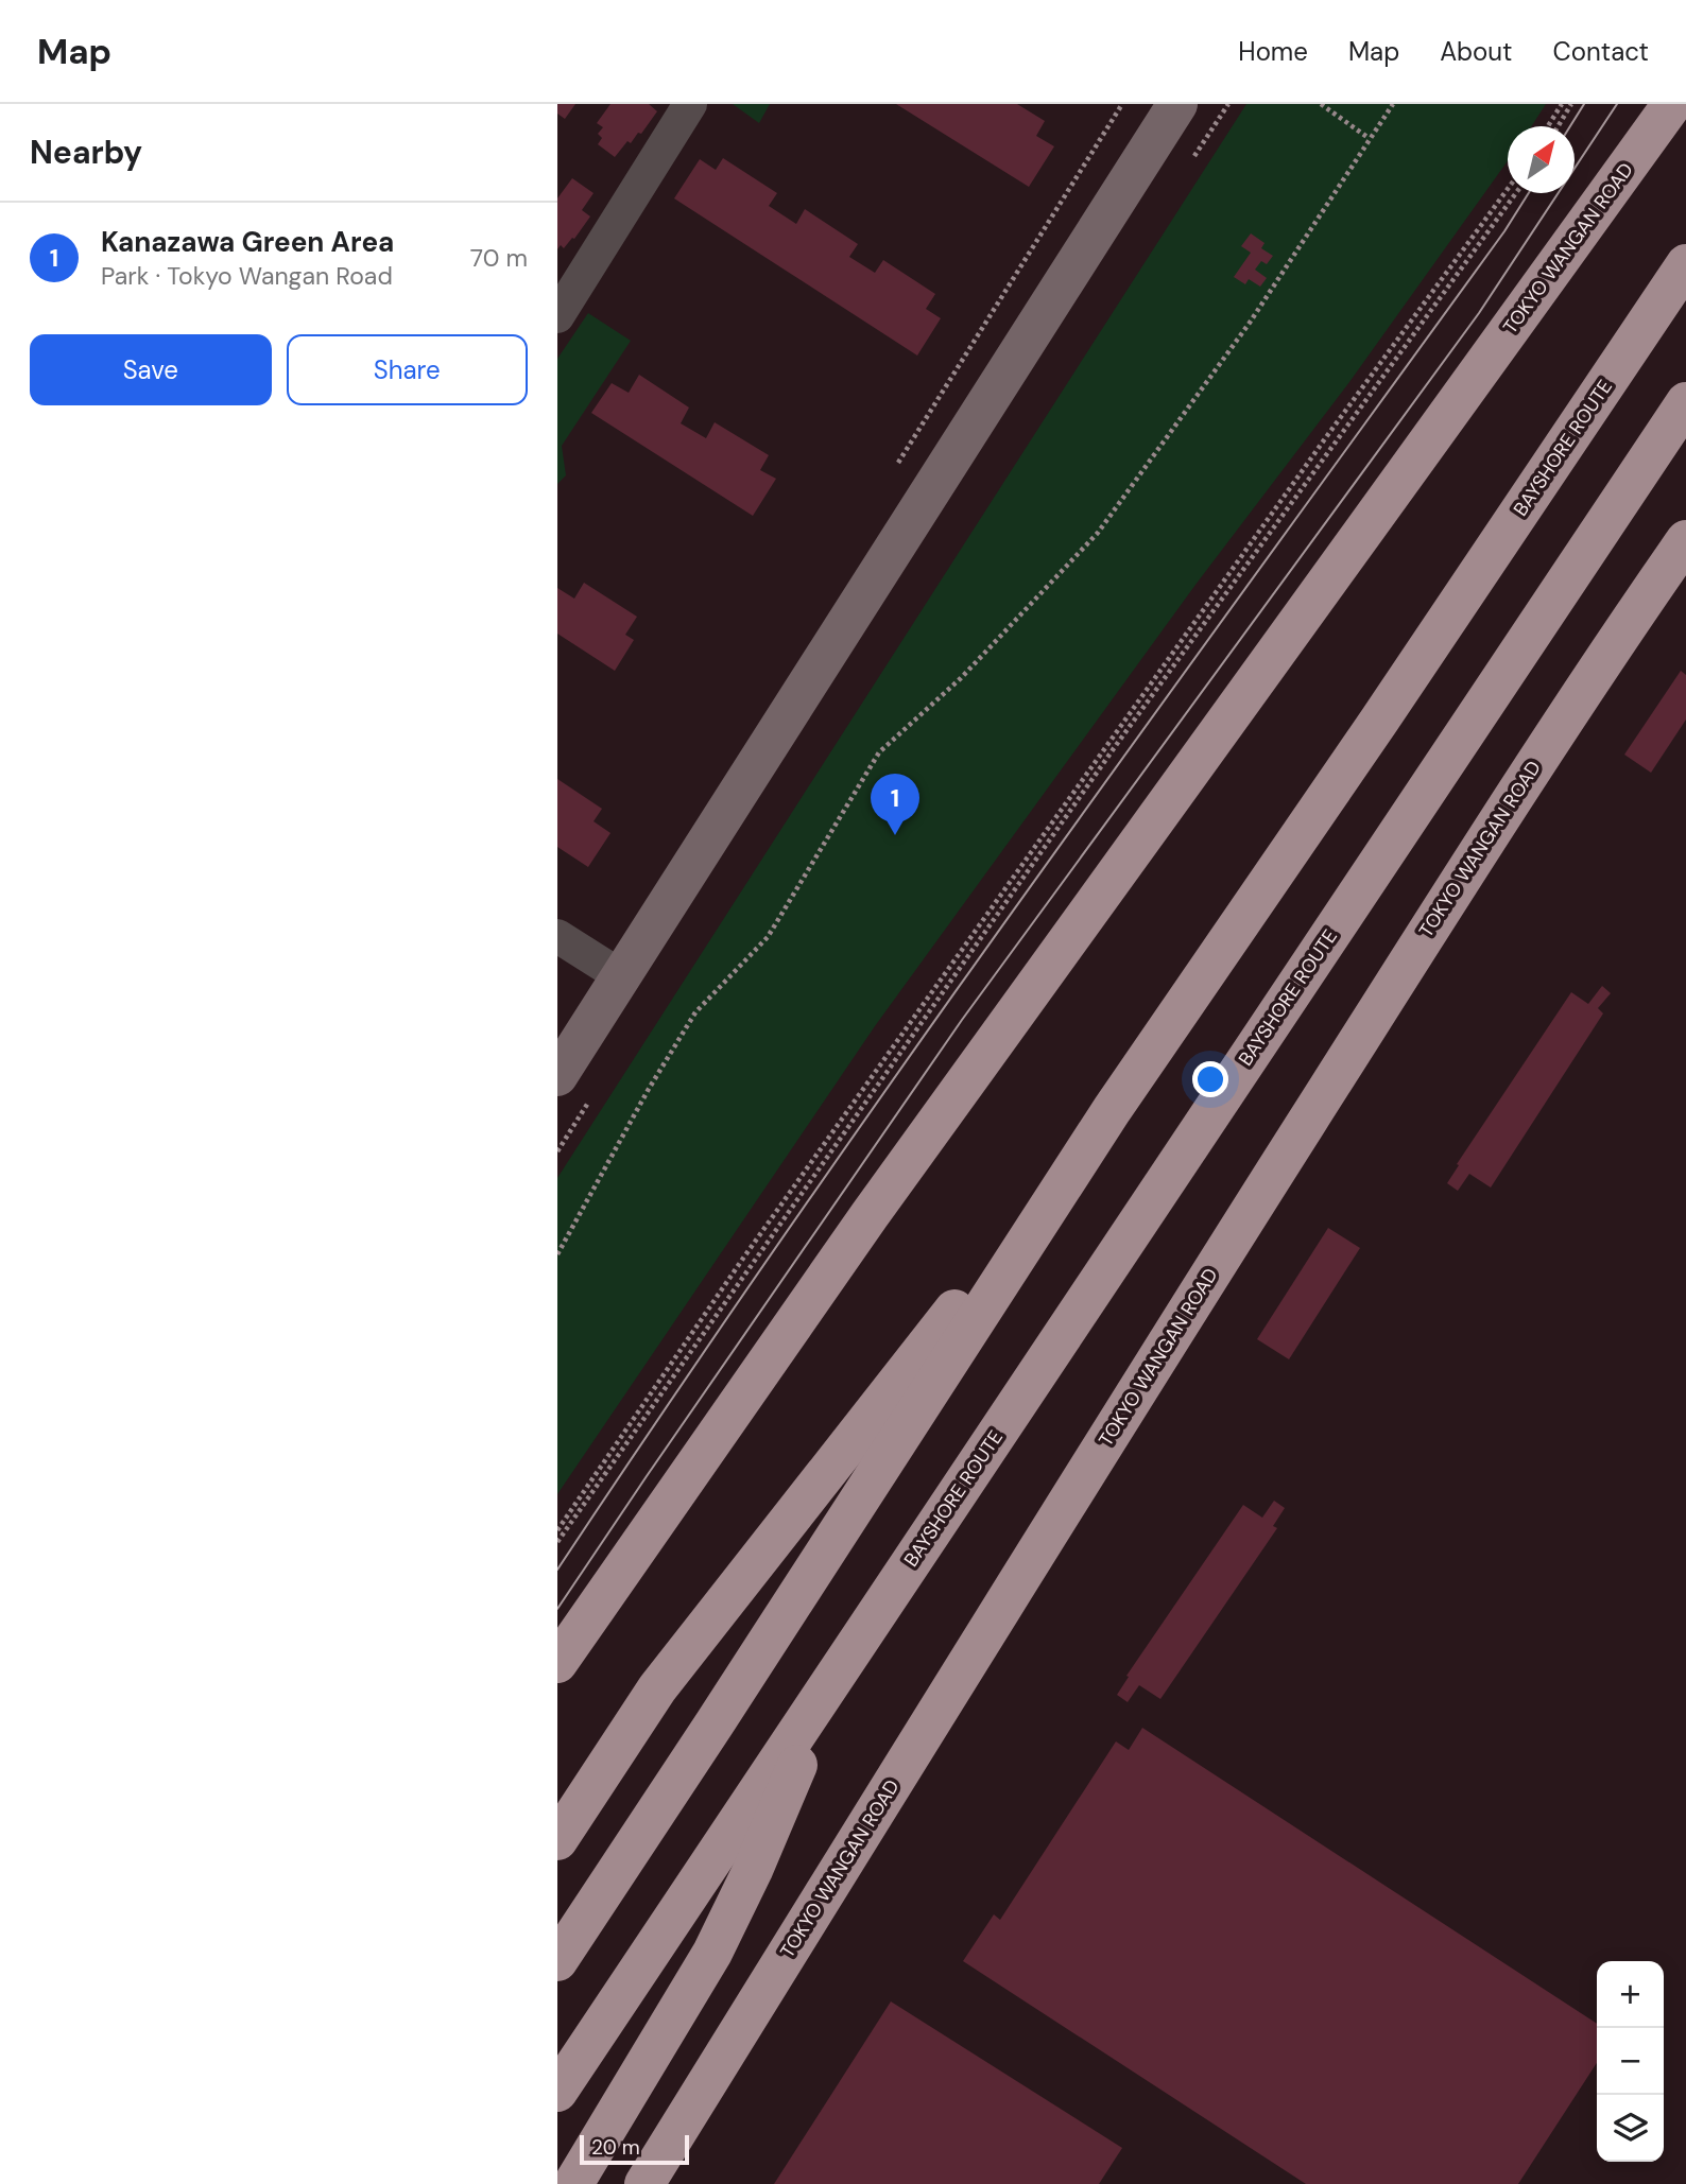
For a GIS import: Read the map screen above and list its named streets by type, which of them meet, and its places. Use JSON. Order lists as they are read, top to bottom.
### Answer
{
  "streets": {
    "highway": ["TOKYO WANGAN ROAD", "BAYSHORE ROUTE"]
  },
  "scale_bar": "20 m",
  "north": "top right",
  "page": {
    "header": "Map",
    "nav": [
      "Home",
      "Map",
      "About",
      "Contact"
    ],
    "heading": "Nearby",
    "list": [
      {
        "mark": "1",
        "name": "Kanazawa Green Area",
        "note": "Park · Tokyo Wangan Road",
        "value": "70 m"
      }
    ],
    "buttons": ["Save", "Share"],
    "pins": "1",
    "map_buttons": ["+", "−"],
    "scale": "20 m"
  }
}
